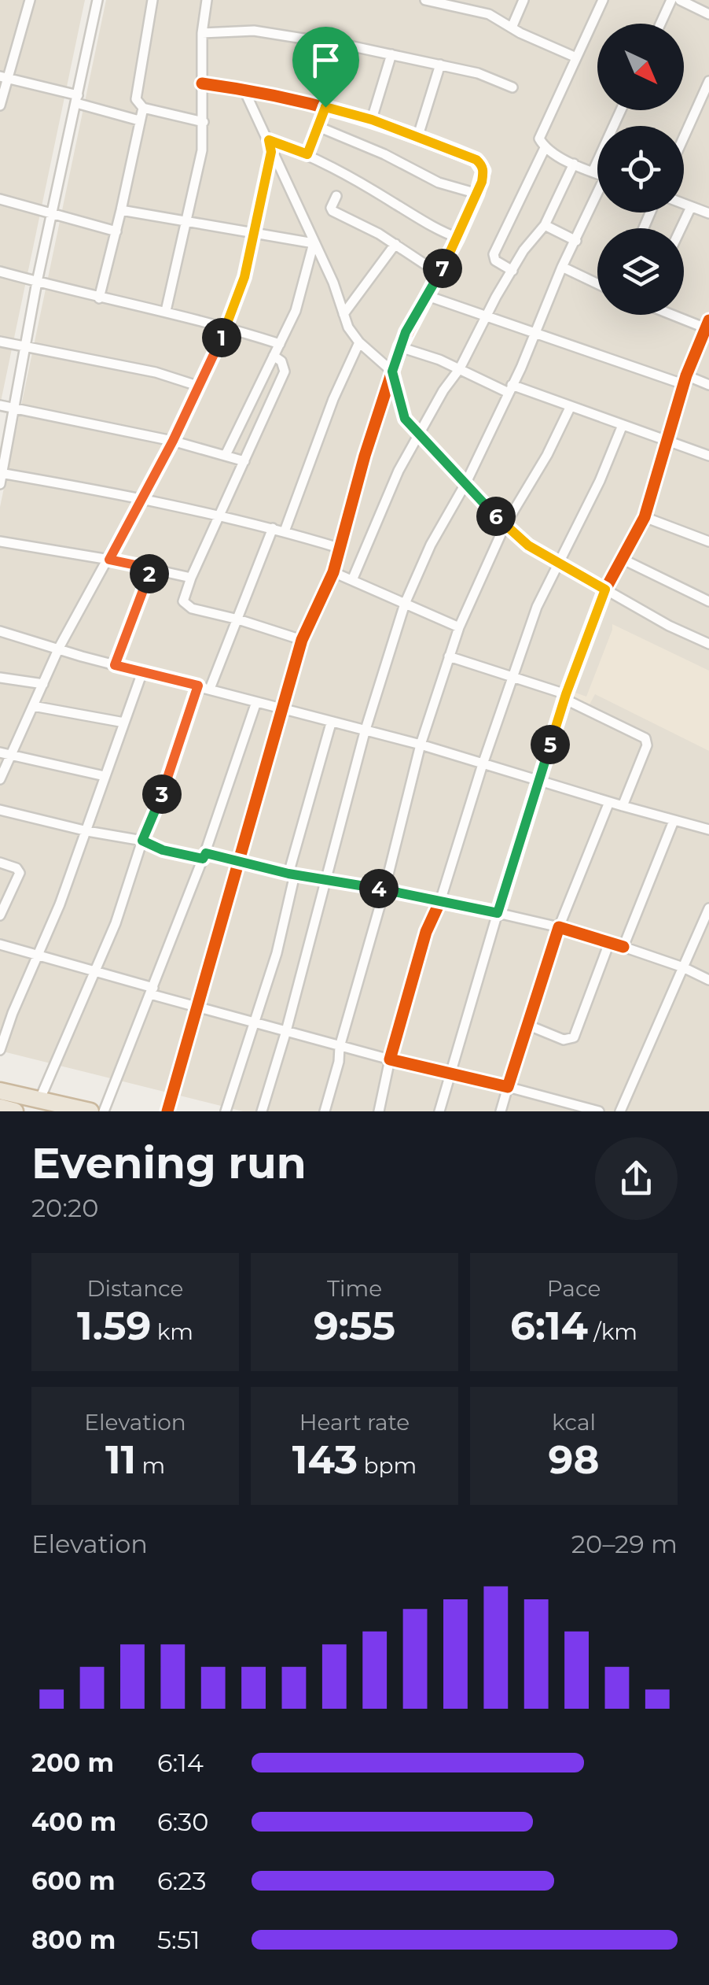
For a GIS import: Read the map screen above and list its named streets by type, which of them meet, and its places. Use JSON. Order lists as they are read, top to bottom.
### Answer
{
  "north": "bottom right",
  "page": {
    "pins": [
      "7",
      "1",
      "6",
      "2",
      "5",
      "3",
      "4"
    ],
    "heading": ["Evening run", "20:20"],
    "stats": [
      ["Distance", "1.59 km"],
      ["Time", "9:55"],
      ["Pace", "6:14 /km"],
      ["Elevation", "11 m"],
      ["Heart rate", "143 bpm"],
      ["kcal", "98"]
    ],
    "chart": ["Elevation", "20–29 m"],
    "list": [
      {
        "name": "200 m",
        "note": "6:14"
      },
      {
        "name": "400 m",
        "note": "6:30"
      },
      {
        "name": "600 m",
        "note": "6:23"
      },
      {
        "name": "800 m",
        "note": "5:51"
      }
    ]
  }
}
